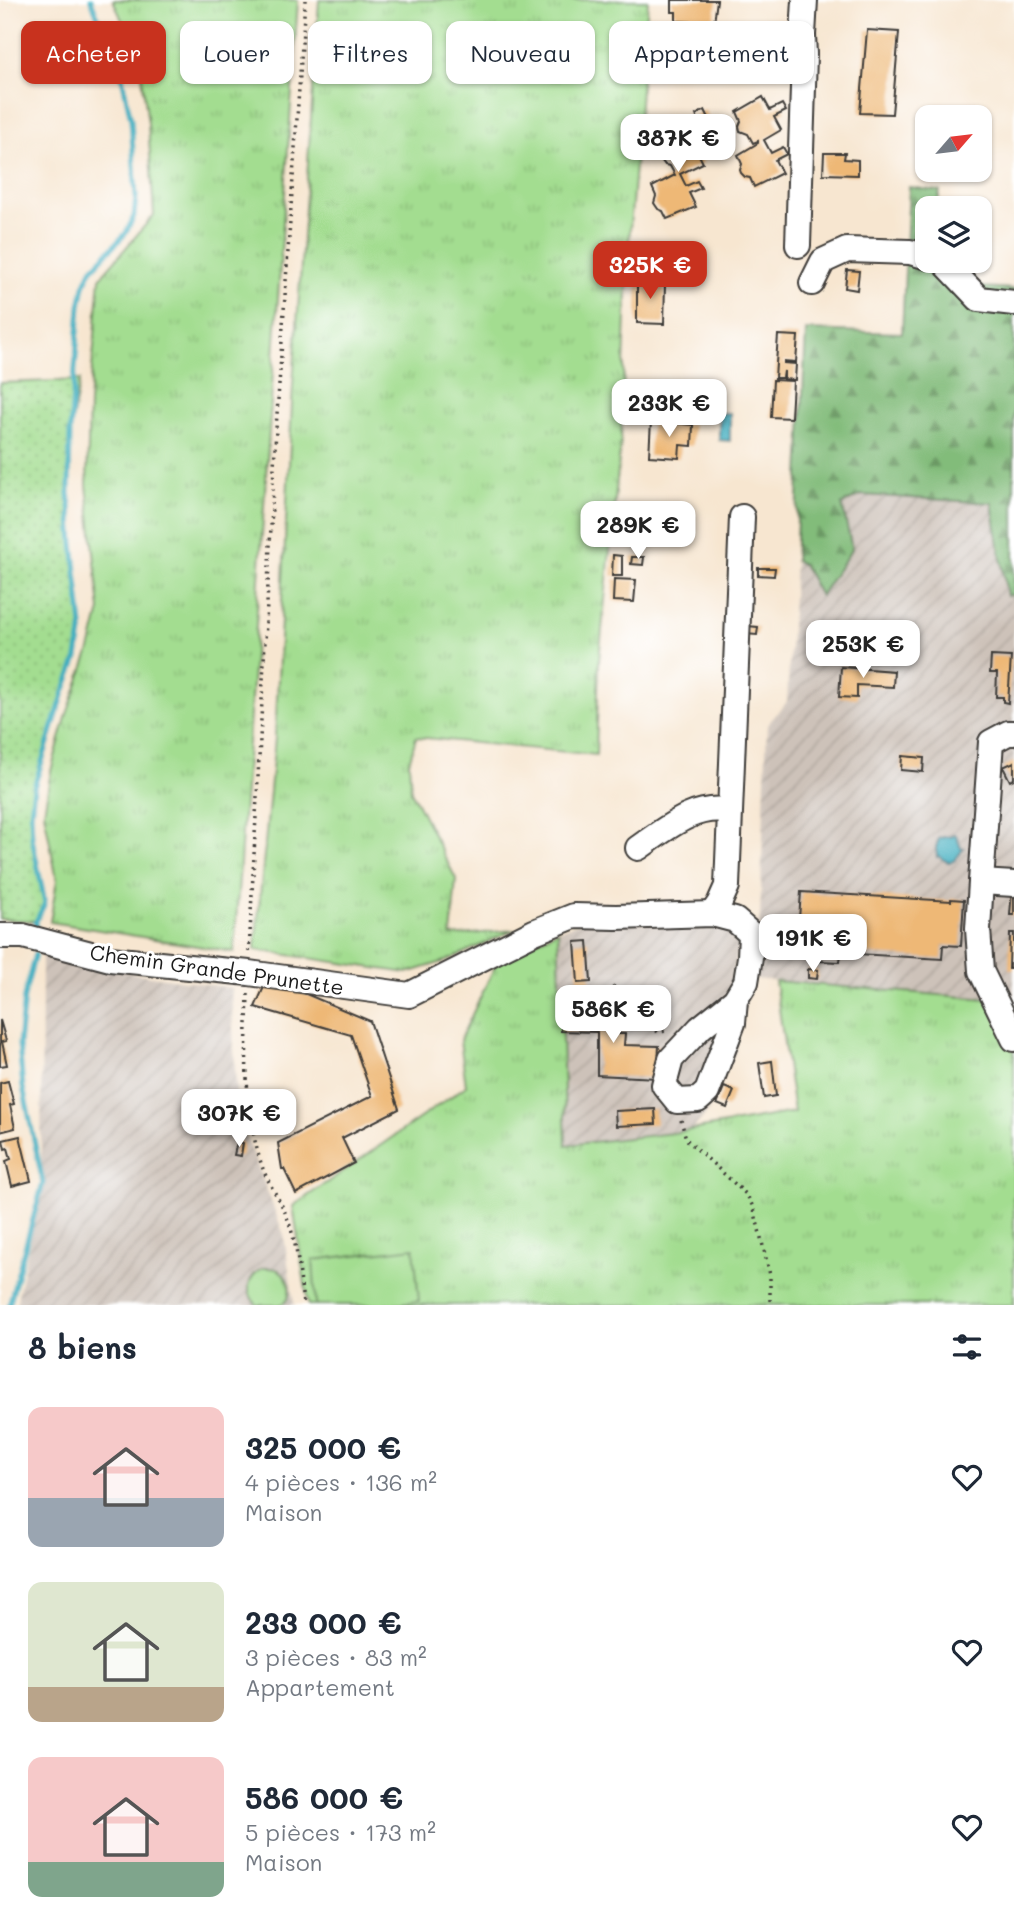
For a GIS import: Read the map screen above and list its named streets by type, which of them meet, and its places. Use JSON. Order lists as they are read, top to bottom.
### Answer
{
  "streets": {
    "street": ["Chemin Grande Prunette"]
  },
  "north": "top right",
  "page": {
    "chip": [
      "Acheter",
      "Louer",
      "Filtres",
      "Nouveau",
      "Appartement"
    ],
    "price": [
      "387K €",
      "325K €",
      "233K €",
      "289K €",
      "253K €",
      "191K €",
      "586K €",
      "307K €"
    ],
    "heading": "8 biens",
    "list": [
      {
        "name": "325 000 €",
        "note": "4 pièces · 136 m² · Maison"
      },
      {
        "name": "233 000 €",
        "note": "3 pièces · 83 m² · Appartement"
      },
      {
        "name": "586 000 €",
        "note": "5 pièces · 173 m² · Maison"
      }
    ]
  }
}
